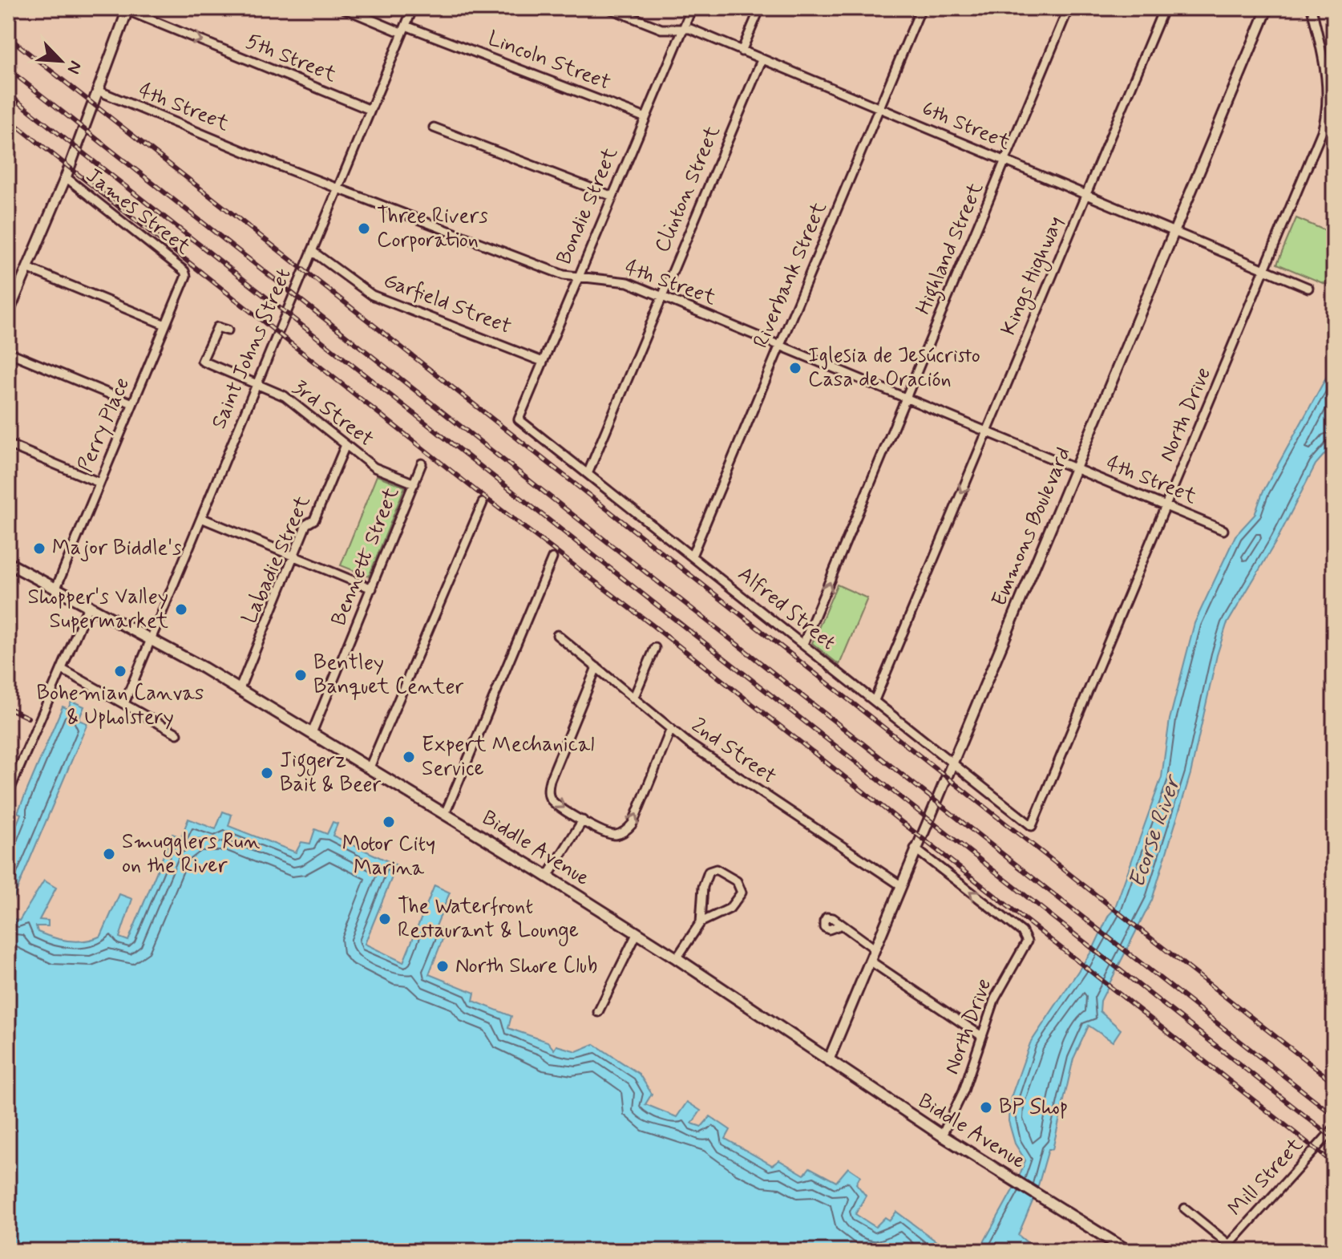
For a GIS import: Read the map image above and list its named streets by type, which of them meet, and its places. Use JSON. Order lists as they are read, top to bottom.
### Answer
{
  "streets": {
    "main road": ["Biddle Avenue"],
    "street": [
      "5th Street",
      "Lincoln Street",
      "4th Street",
      "6th Street",
      "Clinton Street",
      "Bondie Street",
      "James Street",
      "Highland Street",
      "Riverbank Street",
      "Kings Highway",
      "Garfield Street",
      "Saint Johns Street",
      "3rd Street",
      "North Drive",
      "Perry Place",
      "Emmons Boulevard",
      "Bennett Street",
      "Labadie Street",
      "Alfred Street",
      "2nd Street",
      "Mill Street"
    ]
  },
  "crossings": [
    ["5th Street", "Saint Johns Street"],
    ["Lincoln Street", "Bondie Street"],
    ["Lincoln Street", "Saint Johns Street"],
    ["4th Street", "Clinton Street"],
    ["4th Street", "Bondie Street"],
    ["4th Street", "Highland Street"],
    ["4th Street", "Riverbank Street"],
    ["4th Street", "Kings Highway"],
    ["4th Street", "Saint Johns Street"],
    ["4th Street", "North Drive"],
    ["4th Street", "Emmons Boulevard"],
    ["6th Street", "Clinton Street"],
    ["6th Street", "Bondie Street"],
    ["6th Street", "Highland Street"],
    ["6th Street", "Riverbank Street"],
    ["6th Street", "Kings Highway"],
    ["6th Street", "North Drive"],
    ["6th Street", "Emmons Boulevard"],
    ["Clinton Street", "Alfred Street"],
    ["Bondie Street", "Garfield Street"],
    ["Bondie Street", "Alfred Street"],
    ["James Street", "Perry Place"],
    ["Highland Street", "Alfred Street"],
    ["Riverbank Street", "Alfred Street"],
    ["Kings Highway", "Alfred Street"],
    ["Garfield Street", "Saint Johns Street"],
    ["Saint Johns Street", "3rd Street"],
    ["Saint Johns Street", "Biddle Avenue"],
    ["3rd Street", "Bennett Street"],
    ["3rd Street", "Labadie Street"],
    ["North Drive", "Emmons Boulevard"],
    ["North Drive", "Alfred Street"],
    ["North Drive", "Biddle Avenue"],
    ["Perry Place", "Biddle Avenue"],
    ["Emmons Boulevard", "Alfred Street"],
    ["Emmons Boulevard", "2nd Street"],
    ["Emmons Boulevard", "Biddle Avenue"],
    ["Bennett Street", "Biddle Avenue"],
    ["Labadie Street", "Biddle Avenue"]
  ],
  "one_way": ["5th Street", "Highland Street", "Kings Highway"],
  "water": ["Ecorse River"],
  "places": [
    "Three Rivers Corporation",
    "Iglesia de Jesúcristo Casa de Oración",
    "Major Biddle's",
    "Shopper's Valley Supermarket",
    "Bohemian Canvas & Upholstery",
    "Bentley Banquet Center",
    "Expert Mechanical Service",
    "Jiggerz Bait & Beer",
    "Motor City Marina",
    "Smugglers Run on the River",
    "The Waterfront Restaurant & Lounge",
    "North Shore Club",
    "BP Shop"
  ],
  "north": "bottom right"
}
